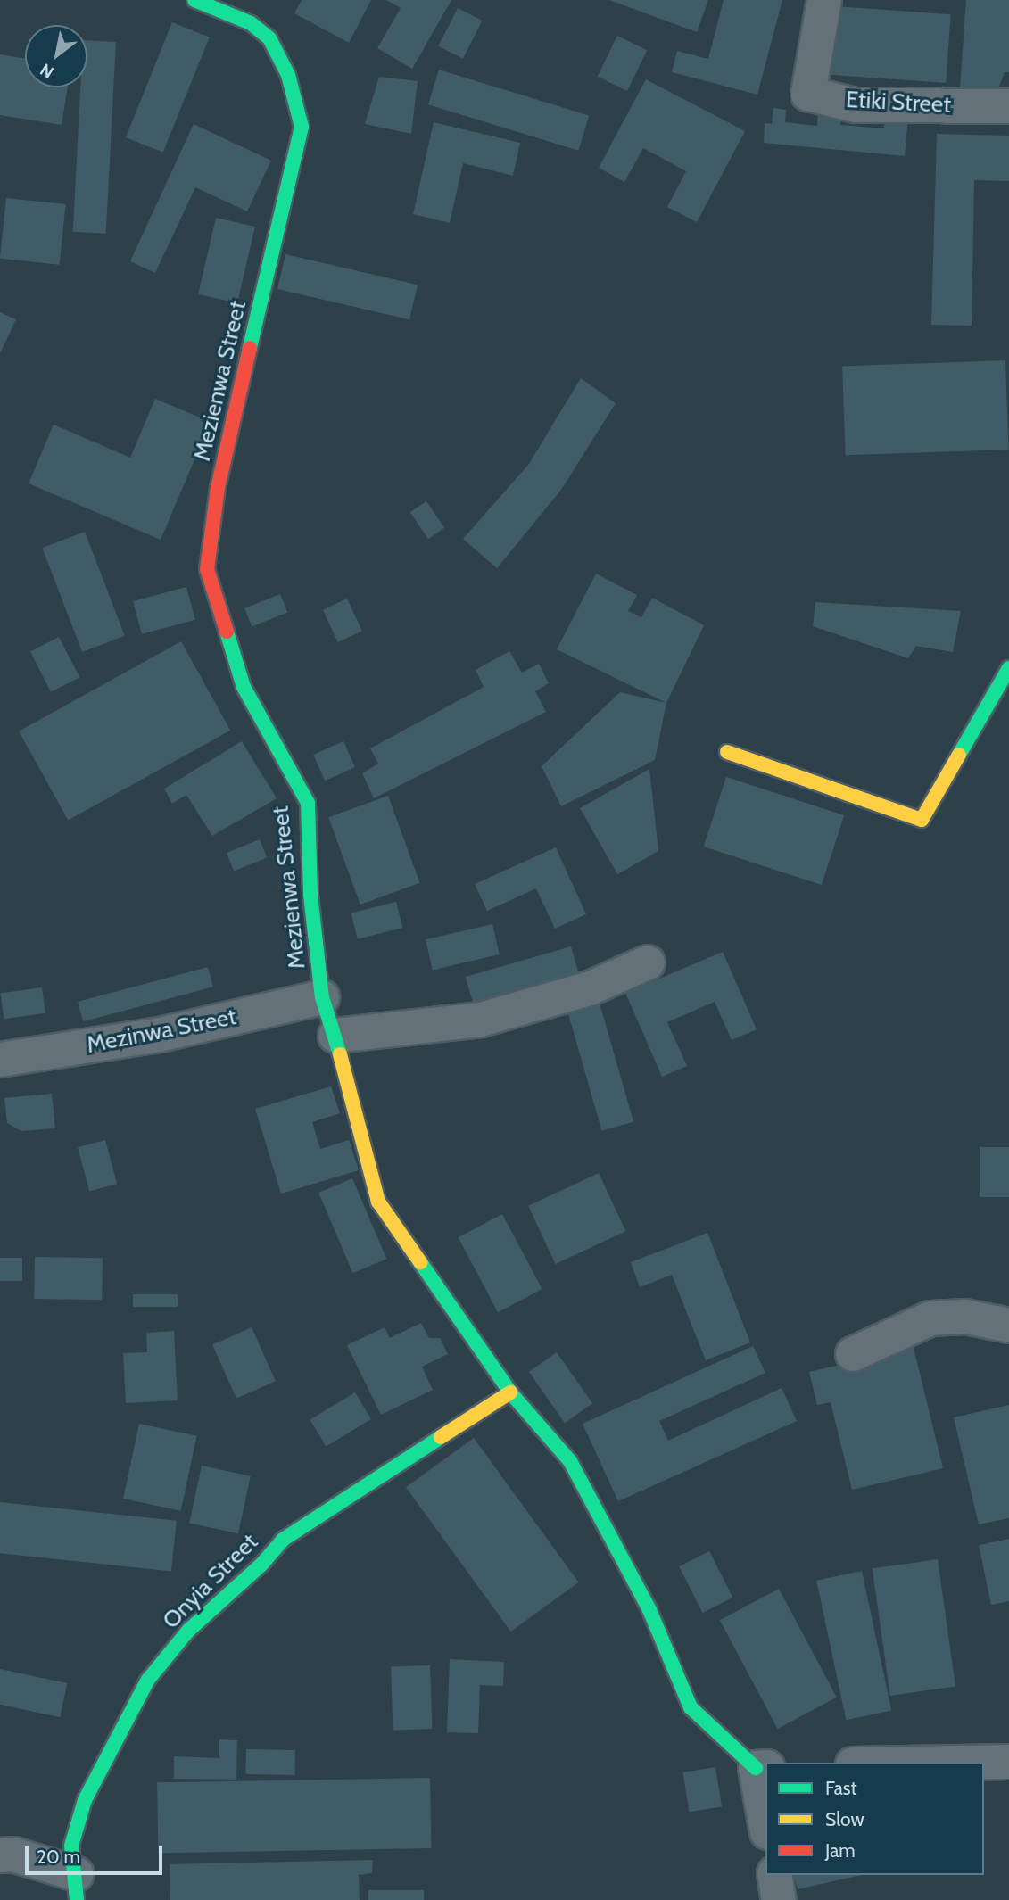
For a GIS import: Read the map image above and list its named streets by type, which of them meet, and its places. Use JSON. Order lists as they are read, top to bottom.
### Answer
{
  "streets": {
    "street": [
      "Etiki Street",
      "Mezienwa Street",
      "Mezinwa Street",
      "Onyia Street"
    ]
  },
  "crossings": [
    ["Mezienwa Street", "Mezinwa Street"],
    ["Mezienwa Street", "Onyia Street"]
  ],
  "legend": ["Fast", "Slow", "Jam"],
  "scale_bar": "20 m",
  "north": "bottom left"
}
